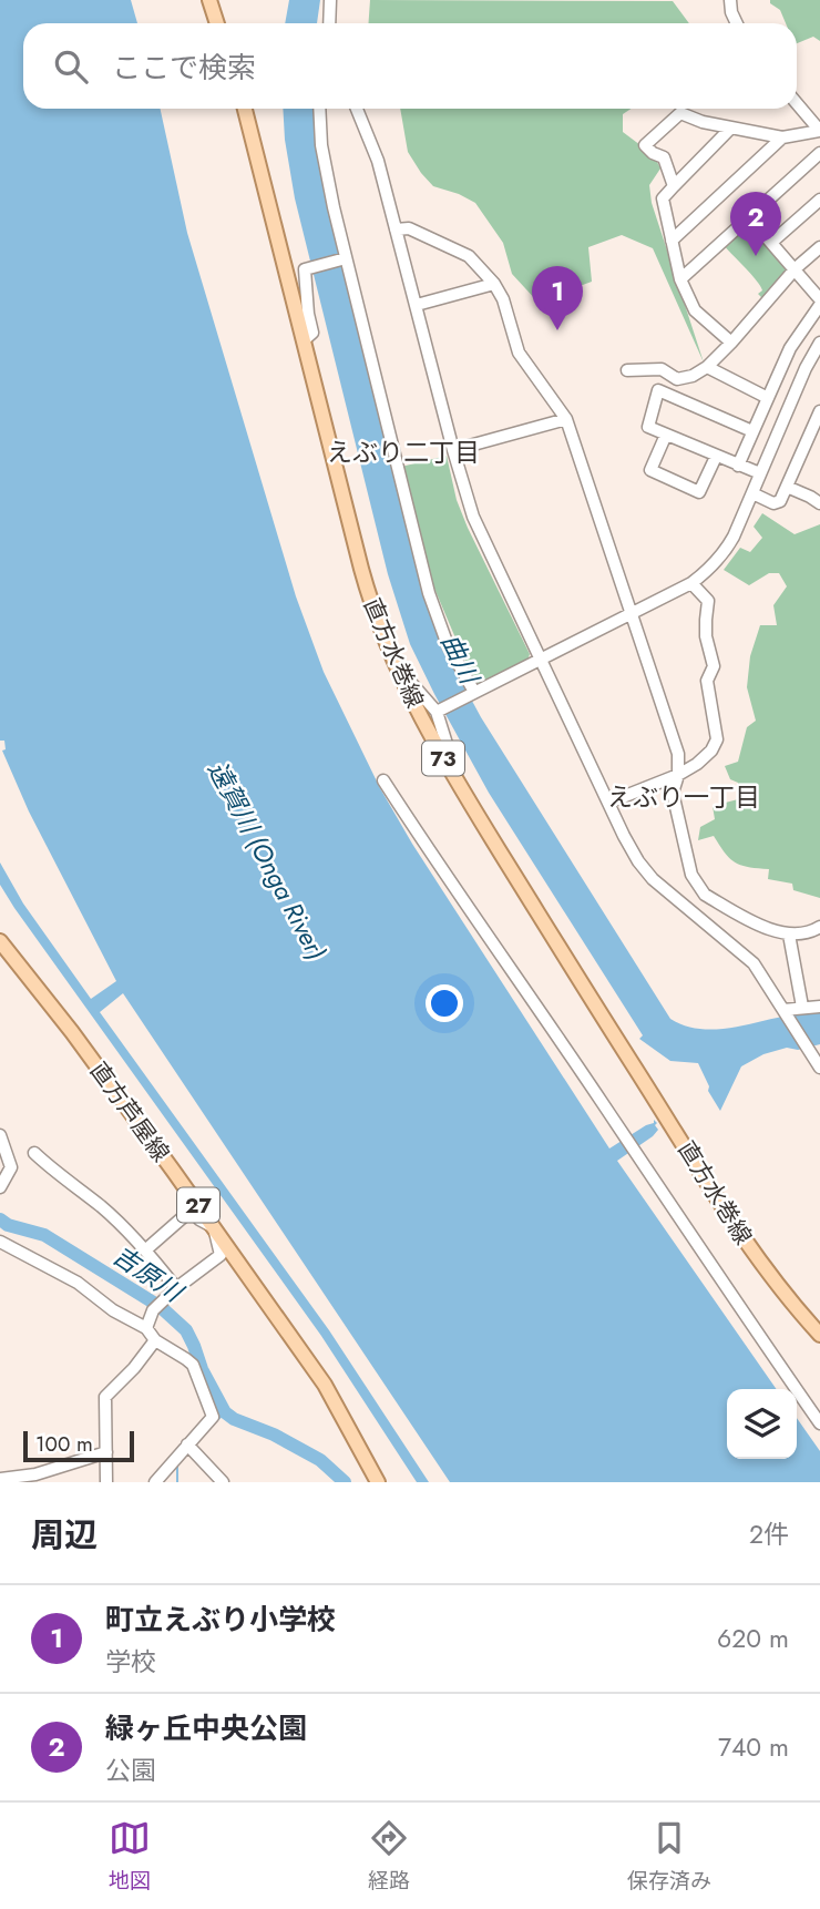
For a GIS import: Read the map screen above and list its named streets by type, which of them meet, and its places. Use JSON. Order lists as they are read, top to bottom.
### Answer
{
  "streets": {
    "main road": [
      "直方水巻線",
      "73",
      "直方芦屋線",
      "27"
    ]
  },
  "districts": ["えぶり二丁目", "えぶり一丁目"],
  "water": ["曲川", "遠賀川 (Onga River)", "吉原川"],
  "scale_bar": "100 m",
  "page": {
    "search": "ここで検索",
    "pins": ["2", "1"],
    "scale": "100 m",
    "heading": ["周辺", "2件"],
    "list": [
      {
        "mark": "1",
        "name": "町立えぶり小学校",
        "note": "学校",
        "value": "620 m"
      },
      {
        "mark": "2",
        "name": "緑ヶ丘中央公園",
        "note": "公園",
        "value": "740 m"
      }
    ],
    "nav": ["地図", "経路", "保存済み"]
  }
}
